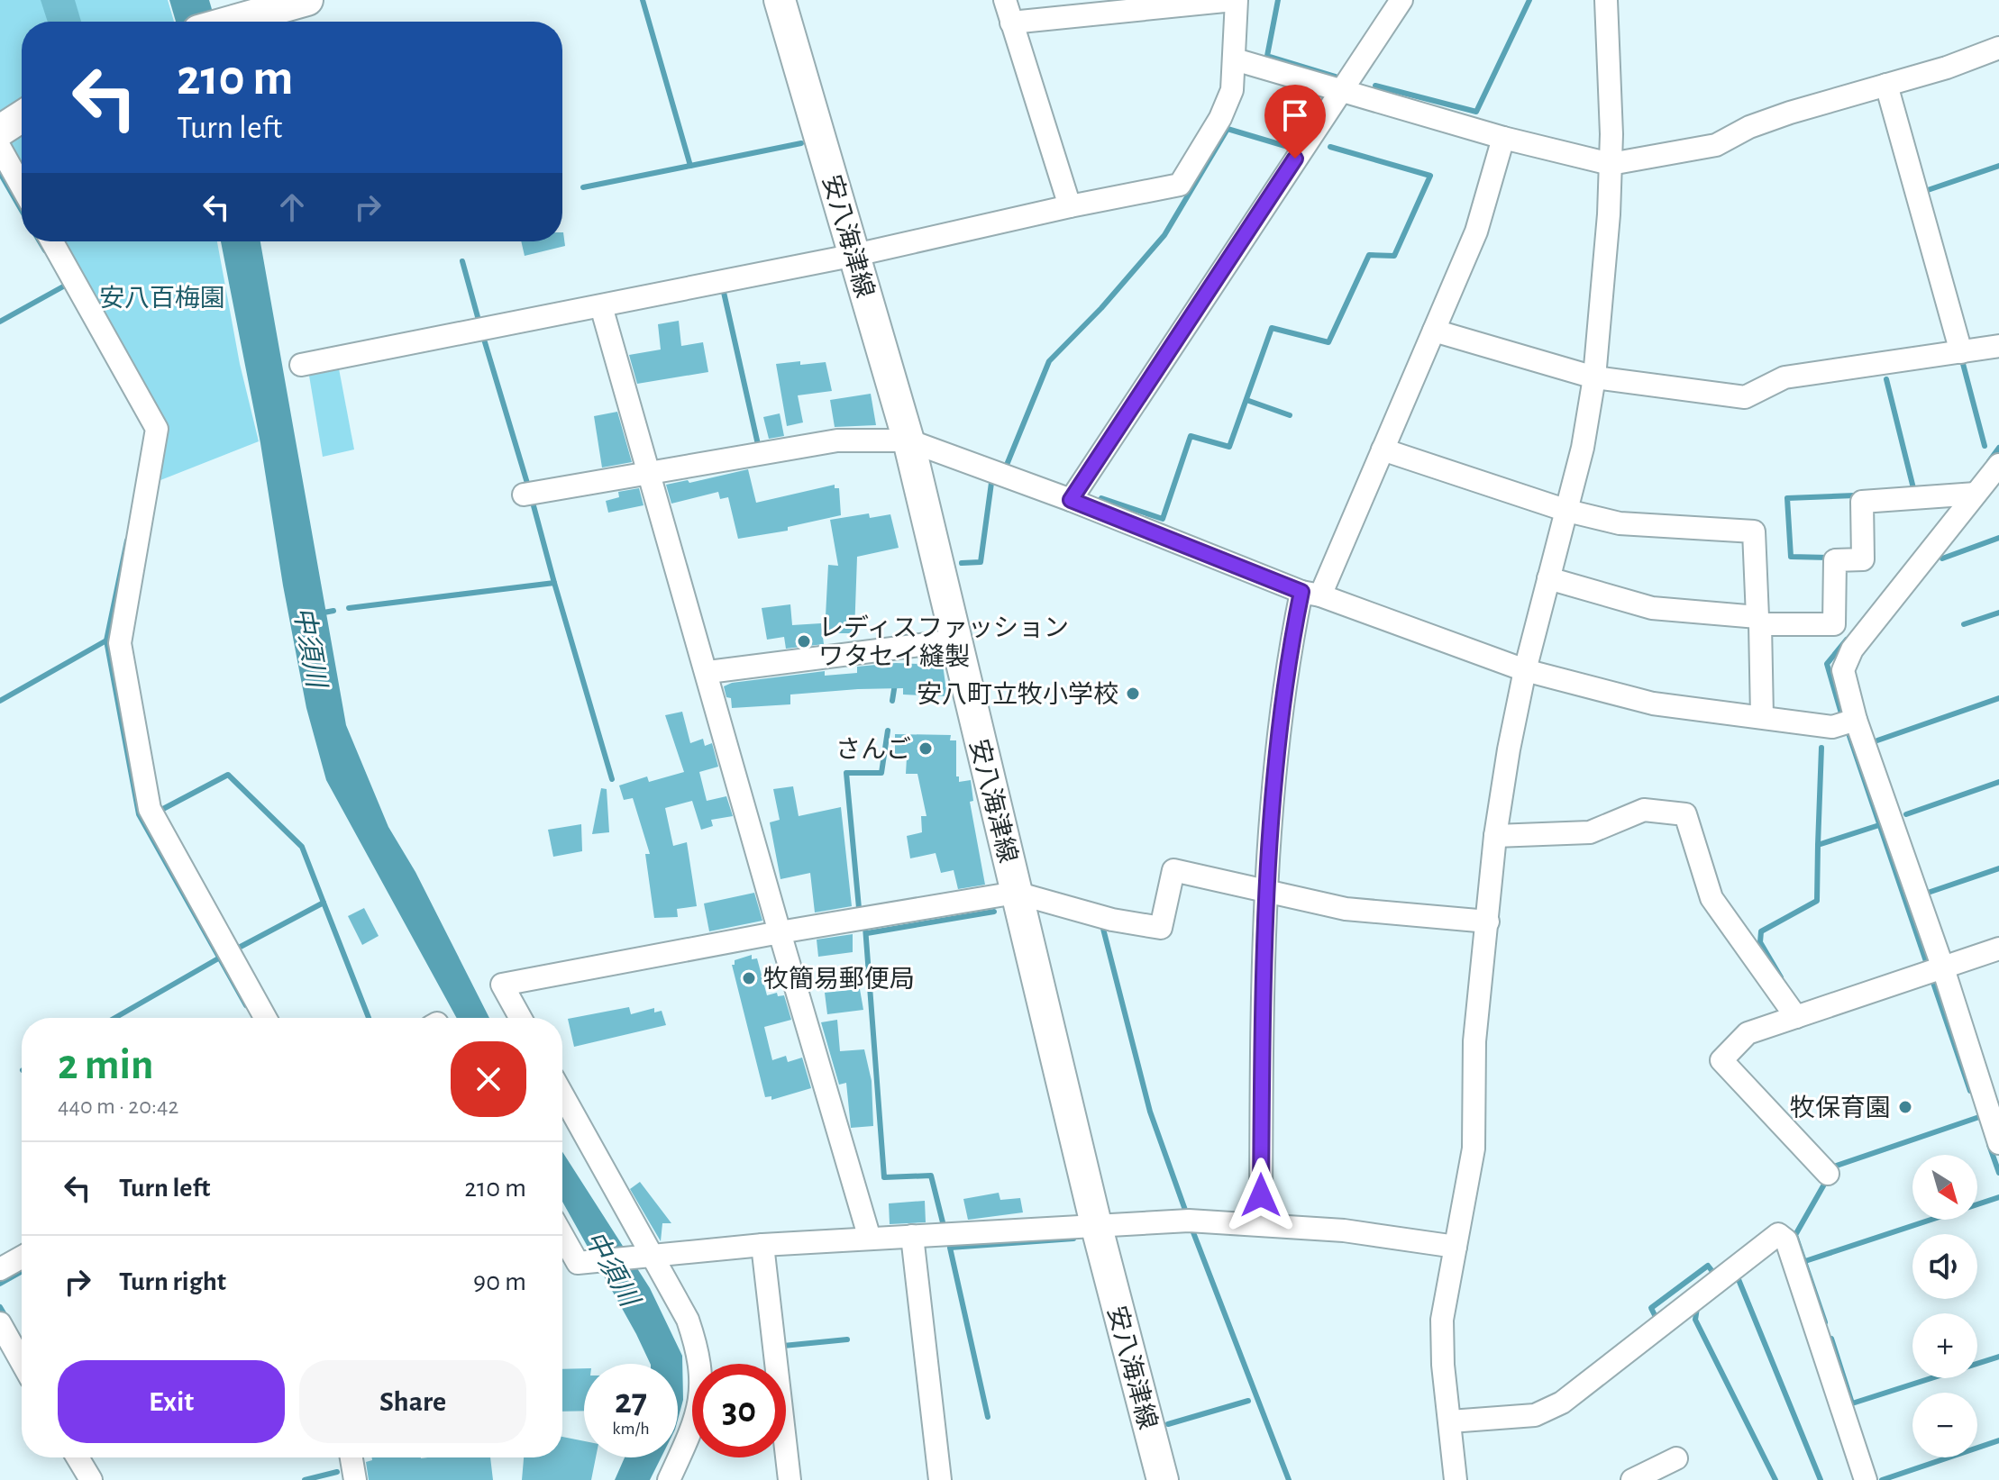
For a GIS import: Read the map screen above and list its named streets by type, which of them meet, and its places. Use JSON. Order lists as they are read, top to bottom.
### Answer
{
  "streets": {
    "main road": ["安八海津線"]
  },
  "water": ["中須川"],
  "parks": ["安八百梅園"],
  "places": [
    "レディスファッション ワタセイ縫製",
    "安八町立牧小学校",
    "さんご",
    "牧簡易郵便局",
    "牧保育園"
  ],
  "north": "bottom right",
  "page": {
    "turn": ["210 m", "Turn left"],
    "heading": ["2 min", "440 m · 20:42"],
    "list": [
      {
        "name": "Turn left",
        "value": "210 m"
      },
      {
        "name": "Turn right",
        "value": "90 m"
      }
    ],
    "map_buttons": ["+", "−"],
    "buttons": ["Exit", "Share"],
    "speed": "27 km/h",
    "limit": "30"
  }
}
